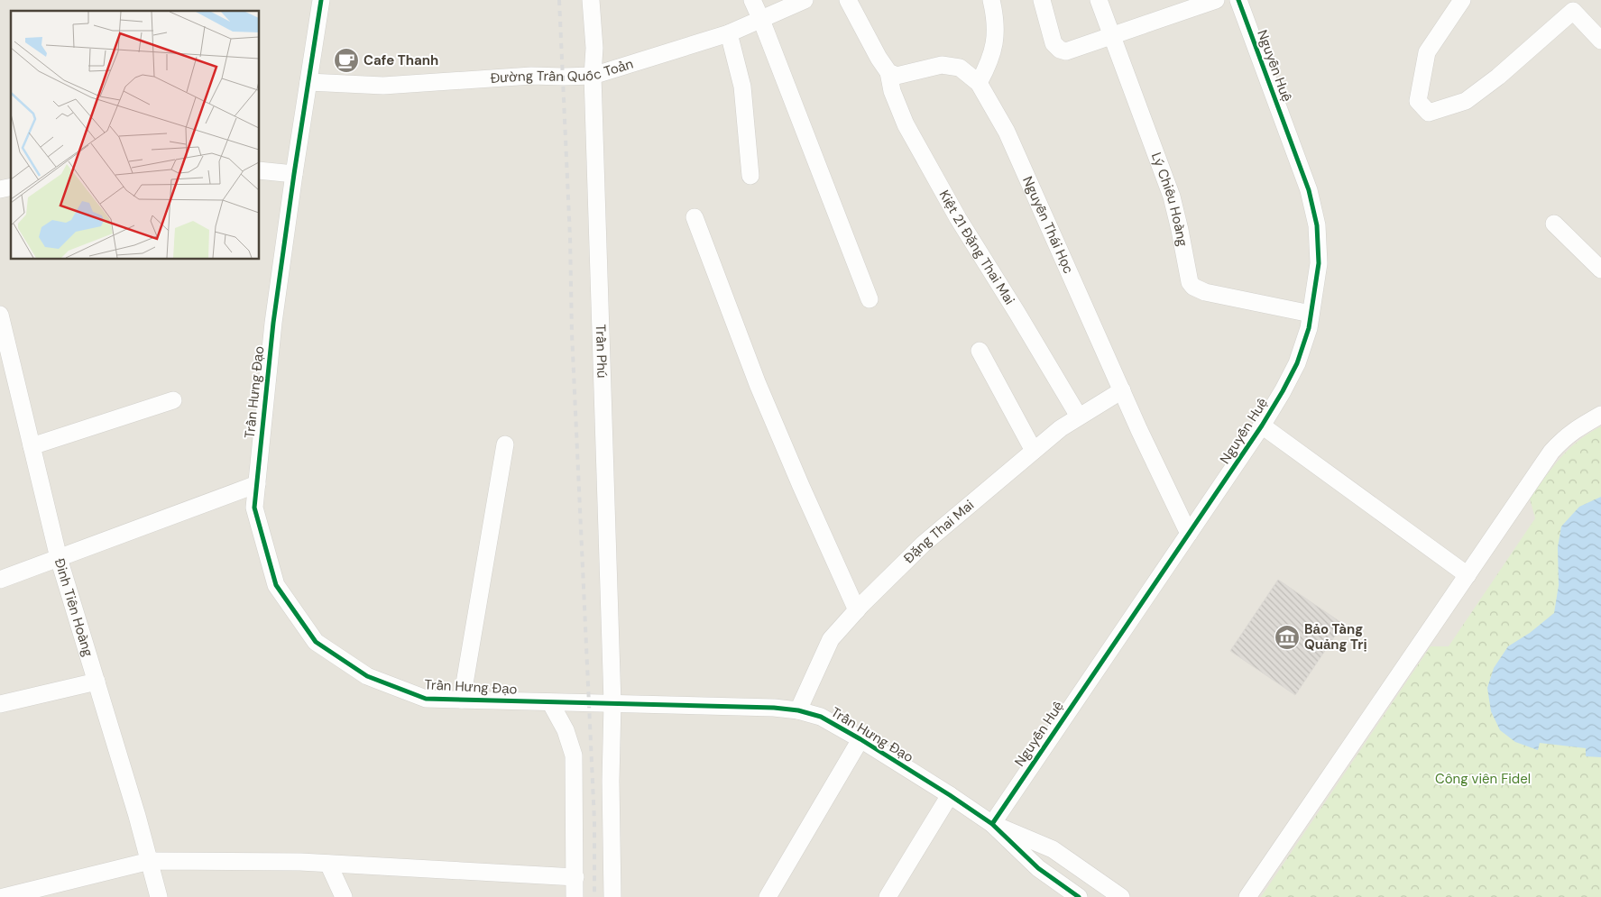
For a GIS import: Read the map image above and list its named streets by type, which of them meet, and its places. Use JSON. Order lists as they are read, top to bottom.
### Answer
{
  "streets": {
    "street": [
      "Nguyễn Huệ",
      "Đường Trần Quốc Toản",
      "Lý Chiêu Hoàng",
      "Nguyễn Thái Học",
      "Kiệt 21 Đặng Thai Mai",
      "Trần Phú",
      "Trần Hưng Đạo",
      "Đặng Thai Mai",
      "Đinh Tiên Hoàng"
    ]
  },
  "crossings": [
    ["Nguyễn Huệ", "Lý Chiêu Hoàng"],
    ["Nguyễn Huệ", "Nguyễn Thái Học"],
    ["Nguyễn Huệ", "Trần Hưng Đạo"],
    ["Đường Trần Quốc Toản", "Trần Phú"],
    ["Đường Trần Quốc Toản", "Trần Hưng Đạo"],
    ["Nguyễn Thái Học", "Kiệt 21 Đặng Thai Mai"],
    ["Nguyễn Thái Học", "Đặng Thai Mai"],
    ["Kiệt 21 Đặng Thai Mai", "Đặng Thai Mai"],
    ["Trần Phú", "Trần Hưng Đạo"],
    ["Trần Hưng Đạo", "Đặng Thai Mai"]
  ],
  "parks": ["Công viên Fidel"],
  "places": {
    "cafe": ["Cafe Thanh"],
    "museum": ["Bảo Tàng Quảng Trị"]
  }
}
